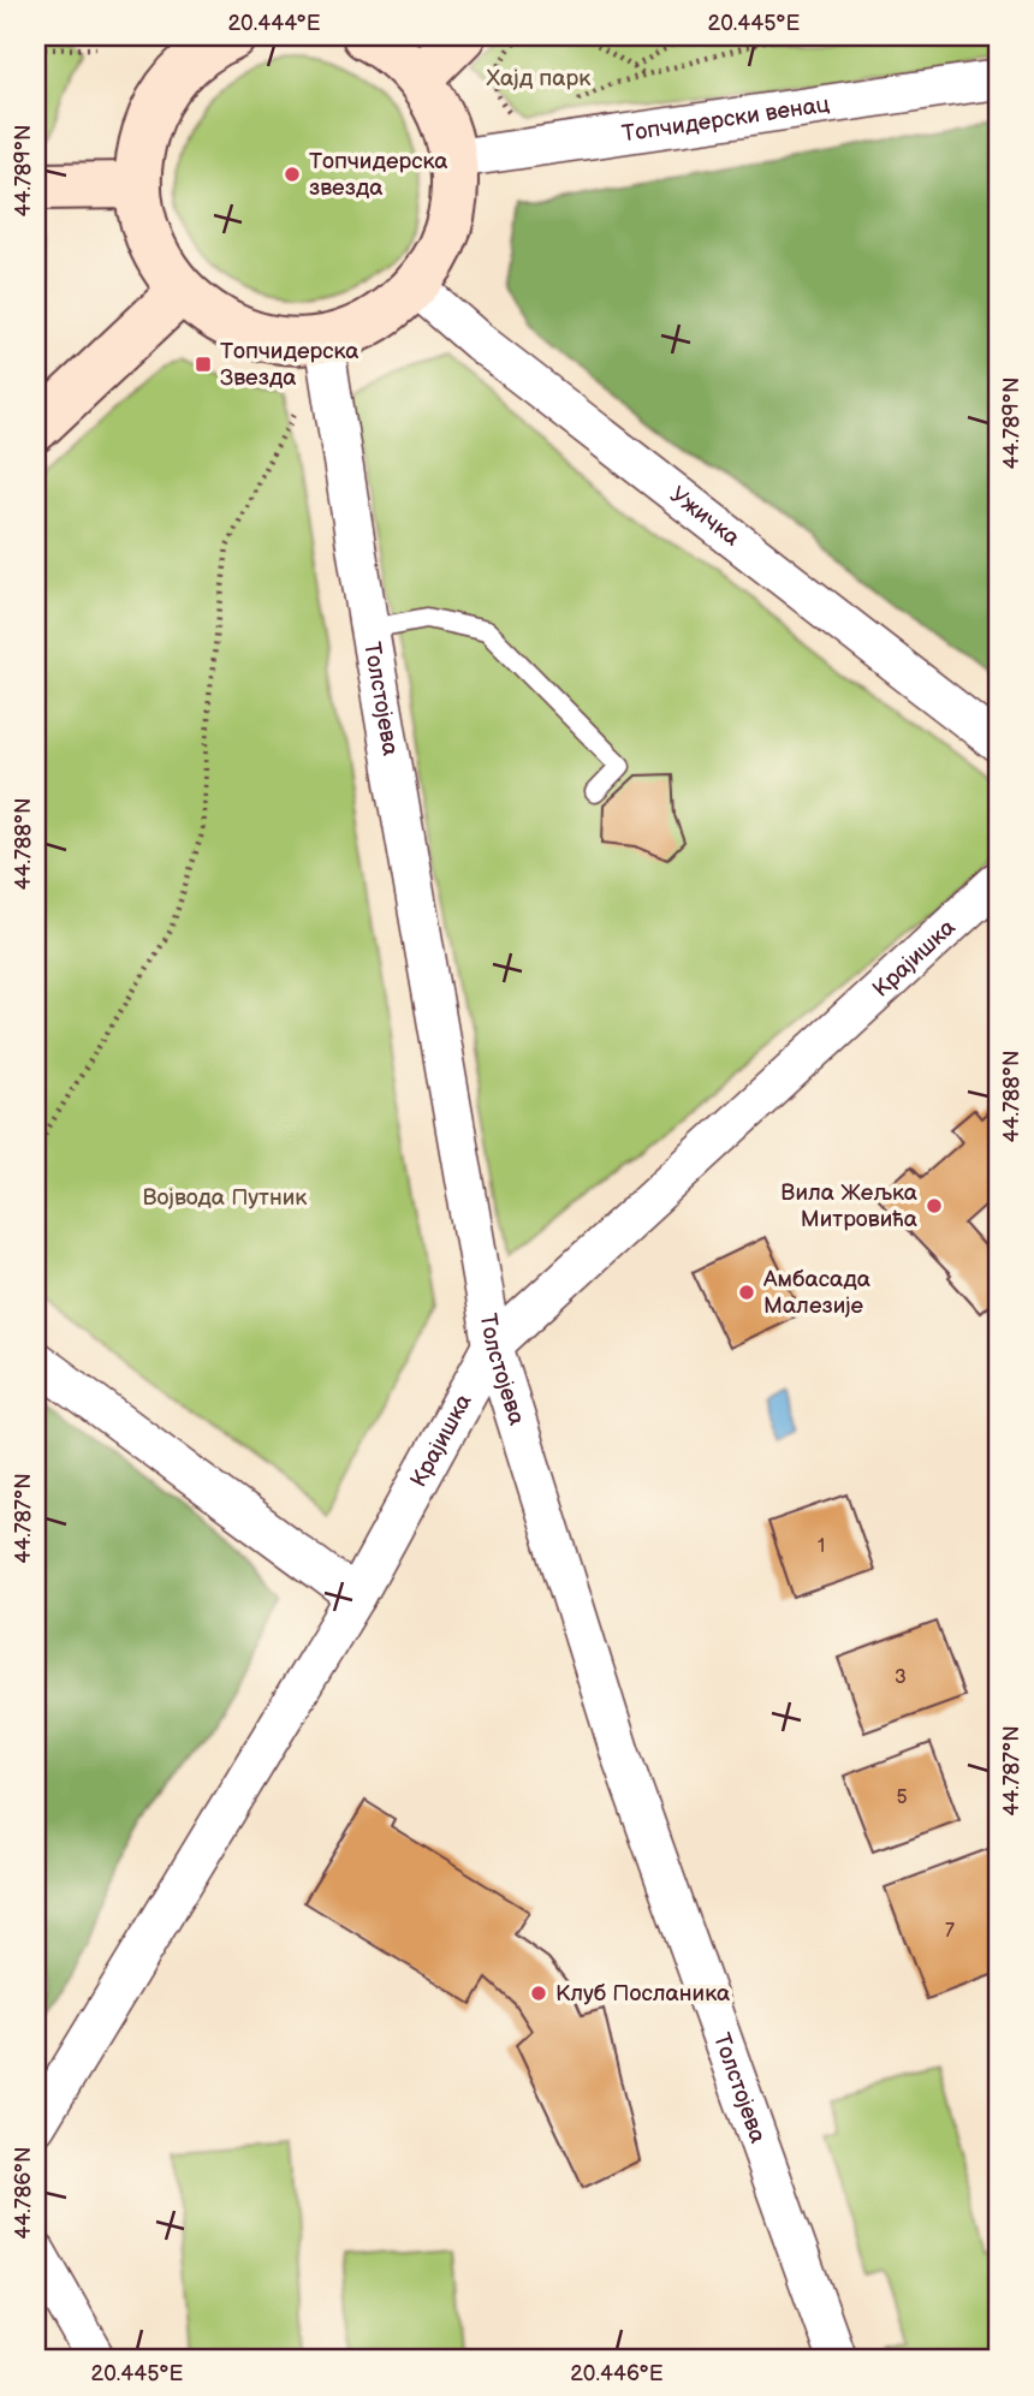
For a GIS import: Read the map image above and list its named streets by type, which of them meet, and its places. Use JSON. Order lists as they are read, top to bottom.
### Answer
{
  "streets": {
    "street": [
      "Топчидерски венац",
      "Ужичка",
      "Толстојева",
      "Крајишка"
    ]
  },
  "crossings": [
    ["Толстојева", "Крајишка"]
  ],
  "parks": ["Хајд парк", "Војвода Путник"],
  "places": {
    "other": [
      "Топчидерска звезда",
      "Вила Жељка Митровића",
      "Амбасада Малезије",
      "Клуб Посланика"
    ],
    "transit": ["Топчидерска Звезда"]
  },
  "house_numbers": [
    "1",
    "3",
    "5",
    "7"
  ],
  "coordinates": [
    "20.444°E",
    "20.445°E",
    "44.789°N",
    "44.788°N",
    "44.787°N",
    "44.786°N",
    "20.446°E"
  ]
}
